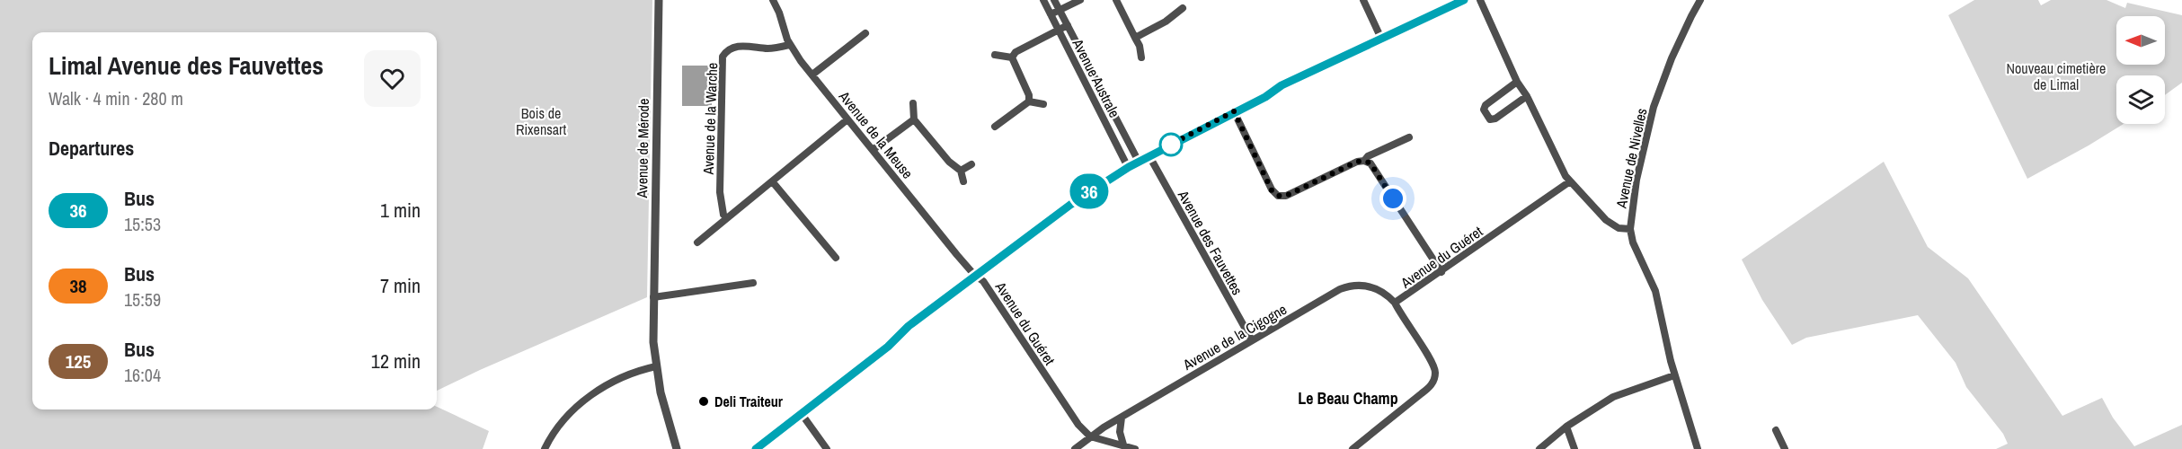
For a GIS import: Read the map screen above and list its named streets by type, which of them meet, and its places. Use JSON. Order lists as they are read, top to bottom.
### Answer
{
  "streets": {
    "street": [
      "Avenue Australe",
      "Avenue de la Warche",
      "Avenue de la Meuse",
      "Avenue de Mérode",
      "Avenue de Nivelles",
      "Avenue des Fauvettes",
      "Avenue du Guéret",
      "Avenue de la Cigogne"
    ]
  },
  "crossings": [
    ["Avenue de la Warche", "Avenue de la Meuse"],
    ["Avenue de la Meuse", "Avenue du Guéret"],
    ["Avenue des Fauvettes", "Avenue de la Cigogne"],
    ["Avenue du Guéret", "Avenue de la Cigogne"]
  ],
  "districts": ["Le Beau Champ"],
  "parks": ["Nouveau cimetière de Limal", "Bois de Rixensart"],
  "places": ["Deli Traiteur"],
  "lines": ["bus line 36"],
  "north": "left",
  "page": {
    "on_map": "36",
    "heading": [
      ["Limal Avenue des Fauvettes", "Walk · 4 min · 280 m"],
      "Departures"
    ],
    "list": [
      {
        "mark": "36",
        "name": "Bus",
        "note": "15:53",
        "value": "1 min"
      },
      {
        "mark": "38",
        "name": "Bus",
        "note": "15:59",
        "value": "7 min"
      },
      {
        "mark": "125",
        "name": "Bus",
        "note": "16:04",
        "value": "12 min"
      }
    ]
  }
}
